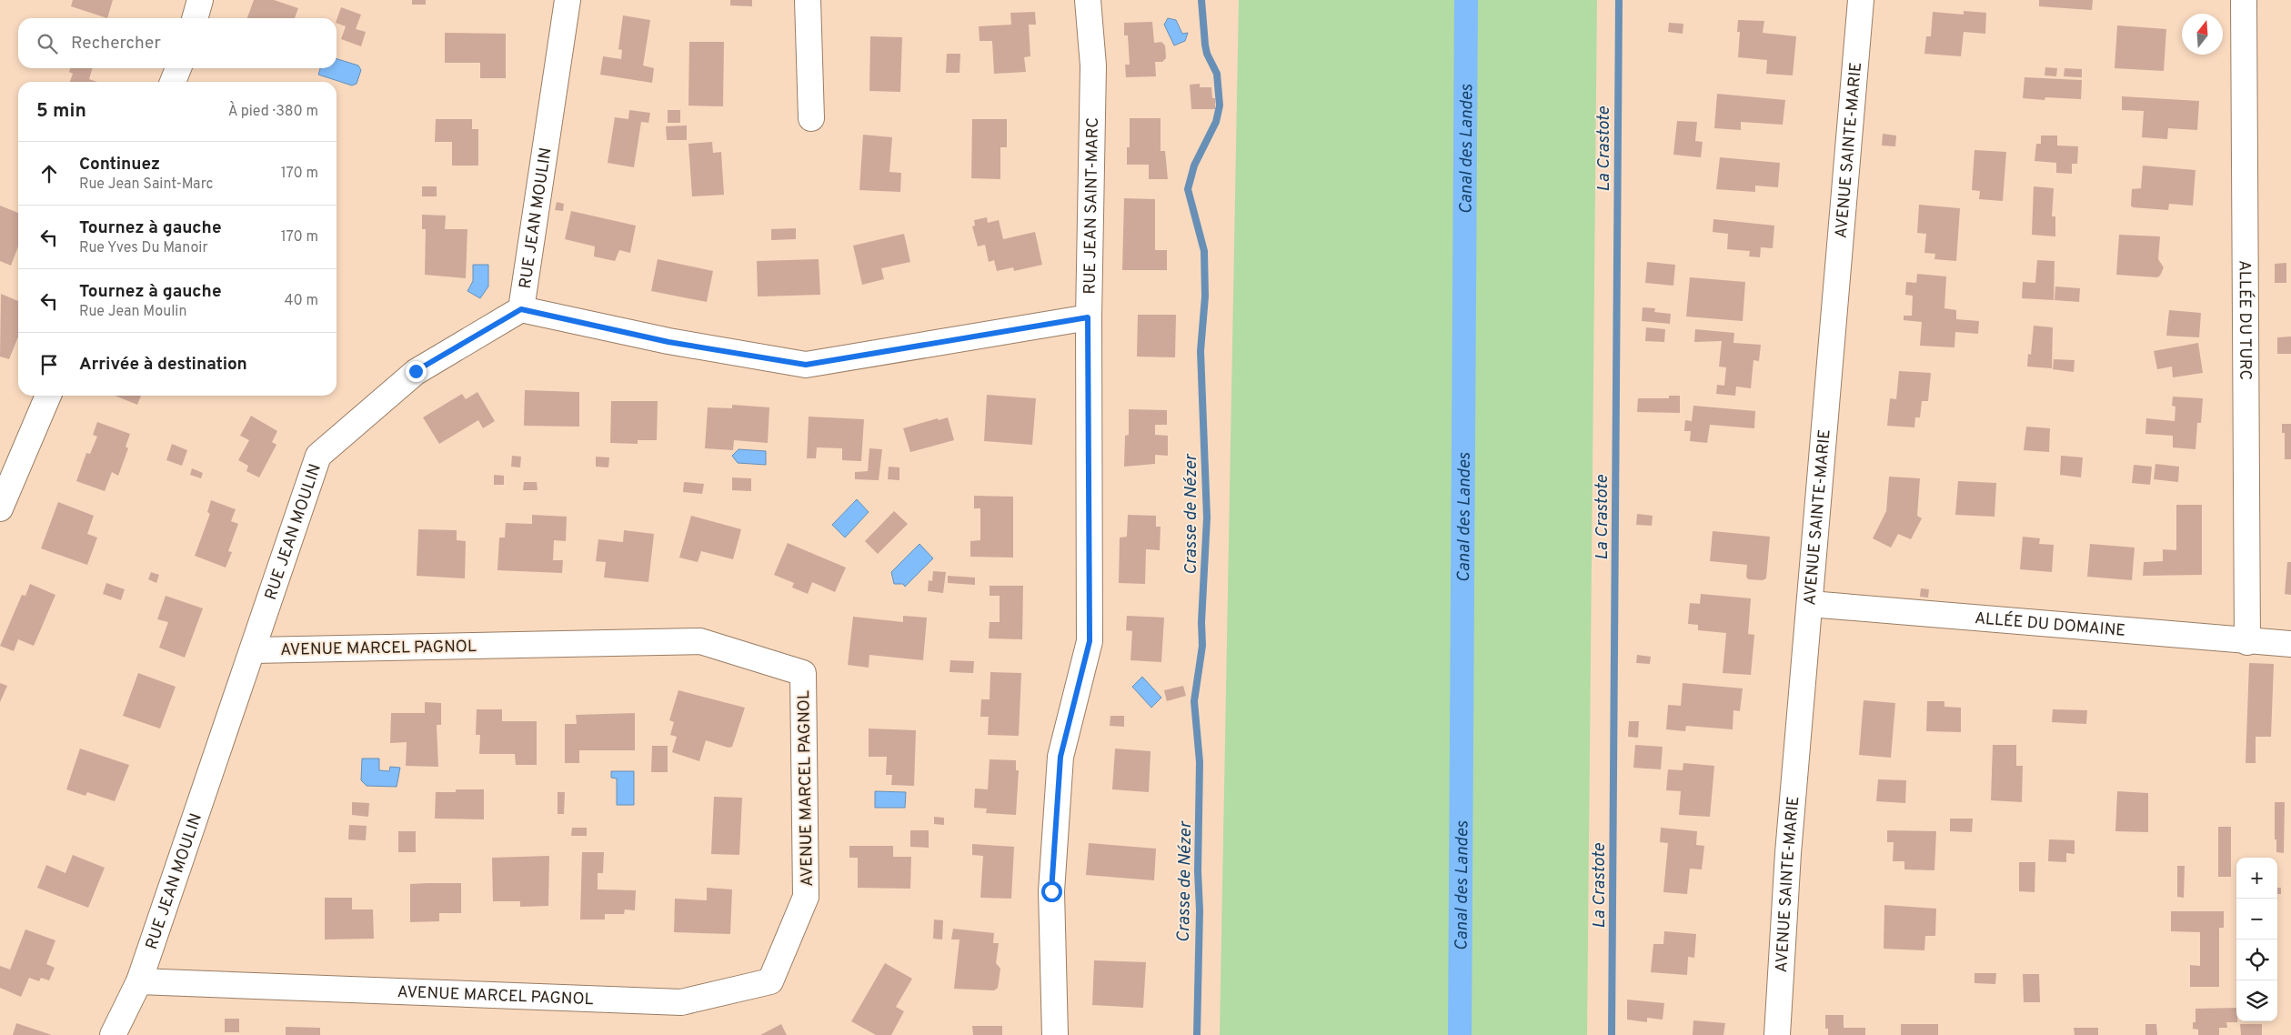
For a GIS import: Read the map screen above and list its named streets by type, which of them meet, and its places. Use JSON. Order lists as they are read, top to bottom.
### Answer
{
  "streets": {
    "street": [
      "AVENUE SAINTE-MARIE",
      "RUE JEAN SAINT-MARC",
      "RUE JEAN MOULIN",
      "ALLÉE DU TURC",
      "ALLÉE DU DOMAINE",
      "AVENUE MARCEL PAGNOL"
    ]
  },
  "crossings": [
    ["AVENUE SAINTE-MARIE", "ALLÉE DU DOMAINE"],
    ["RUE JEAN MOULIN", "AVENUE MARCEL PAGNOL"],
    ["ALLÉE DU TURC", "ALLÉE DU DOMAINE"]
  ],
  "water": ["Canal des Landes", "La Crastote", "Crasse de Nézer"],
  "north": "top",
  "page": {
    "search": "Rechercher",
    "heading": ["5 min", "À pied · 380 m"],
    "list": [
      ["Continuez", "Rue Jean Saint-Marc", "170 m"],
      ["Tournez à gauche", "Rue Yves Du Manoir", "170 m"],
      ["Tournez à gauche", "Rue Jean Moulin", "40 m"],
      "Arrivée à destination"
    ],
    "map_buttons": ["+", "−"]
  }
}
